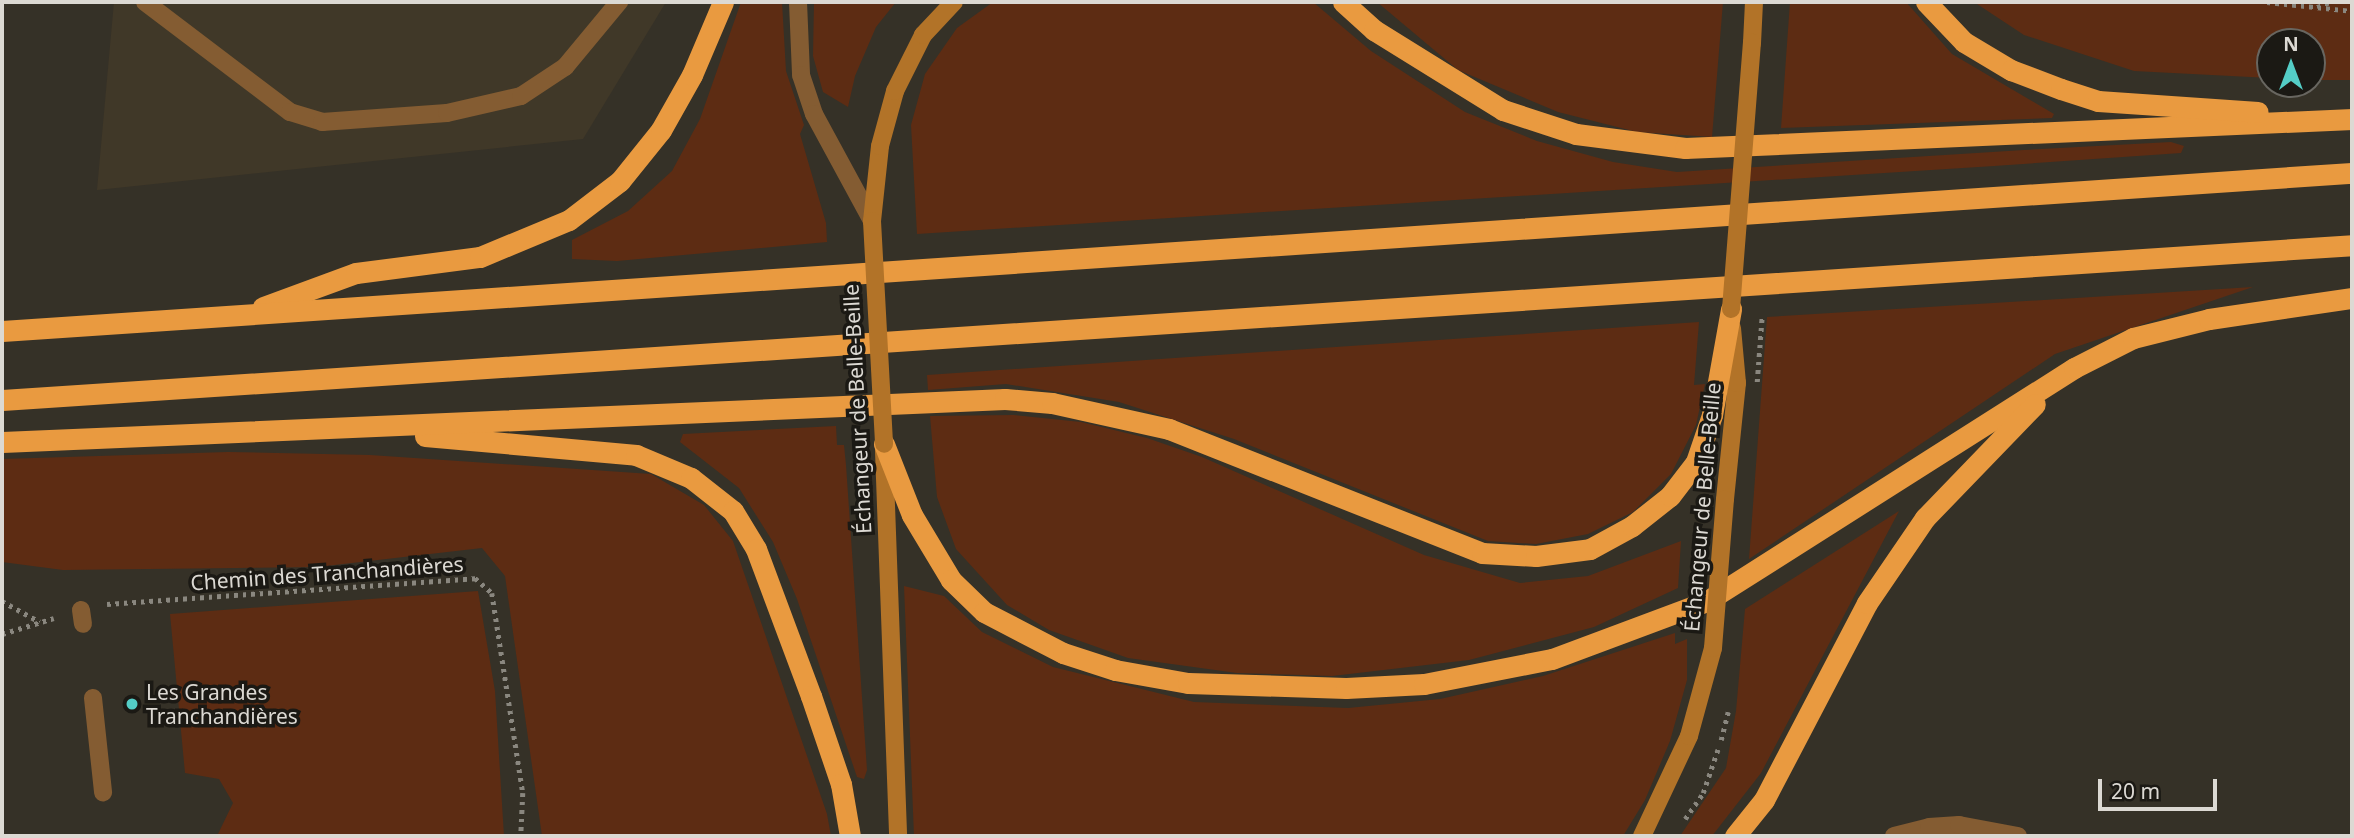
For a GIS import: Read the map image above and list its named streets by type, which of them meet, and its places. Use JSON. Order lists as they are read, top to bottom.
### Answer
{
  "streets": {
    "street": ["Échangeur de Belle-Beille"],
    "path": ["Chemin des Tranchandières"]
  },
  "places": ["Les Grandes Tranchandières"],
  "scale_bar": "20 m",
  "north": "top"
}
